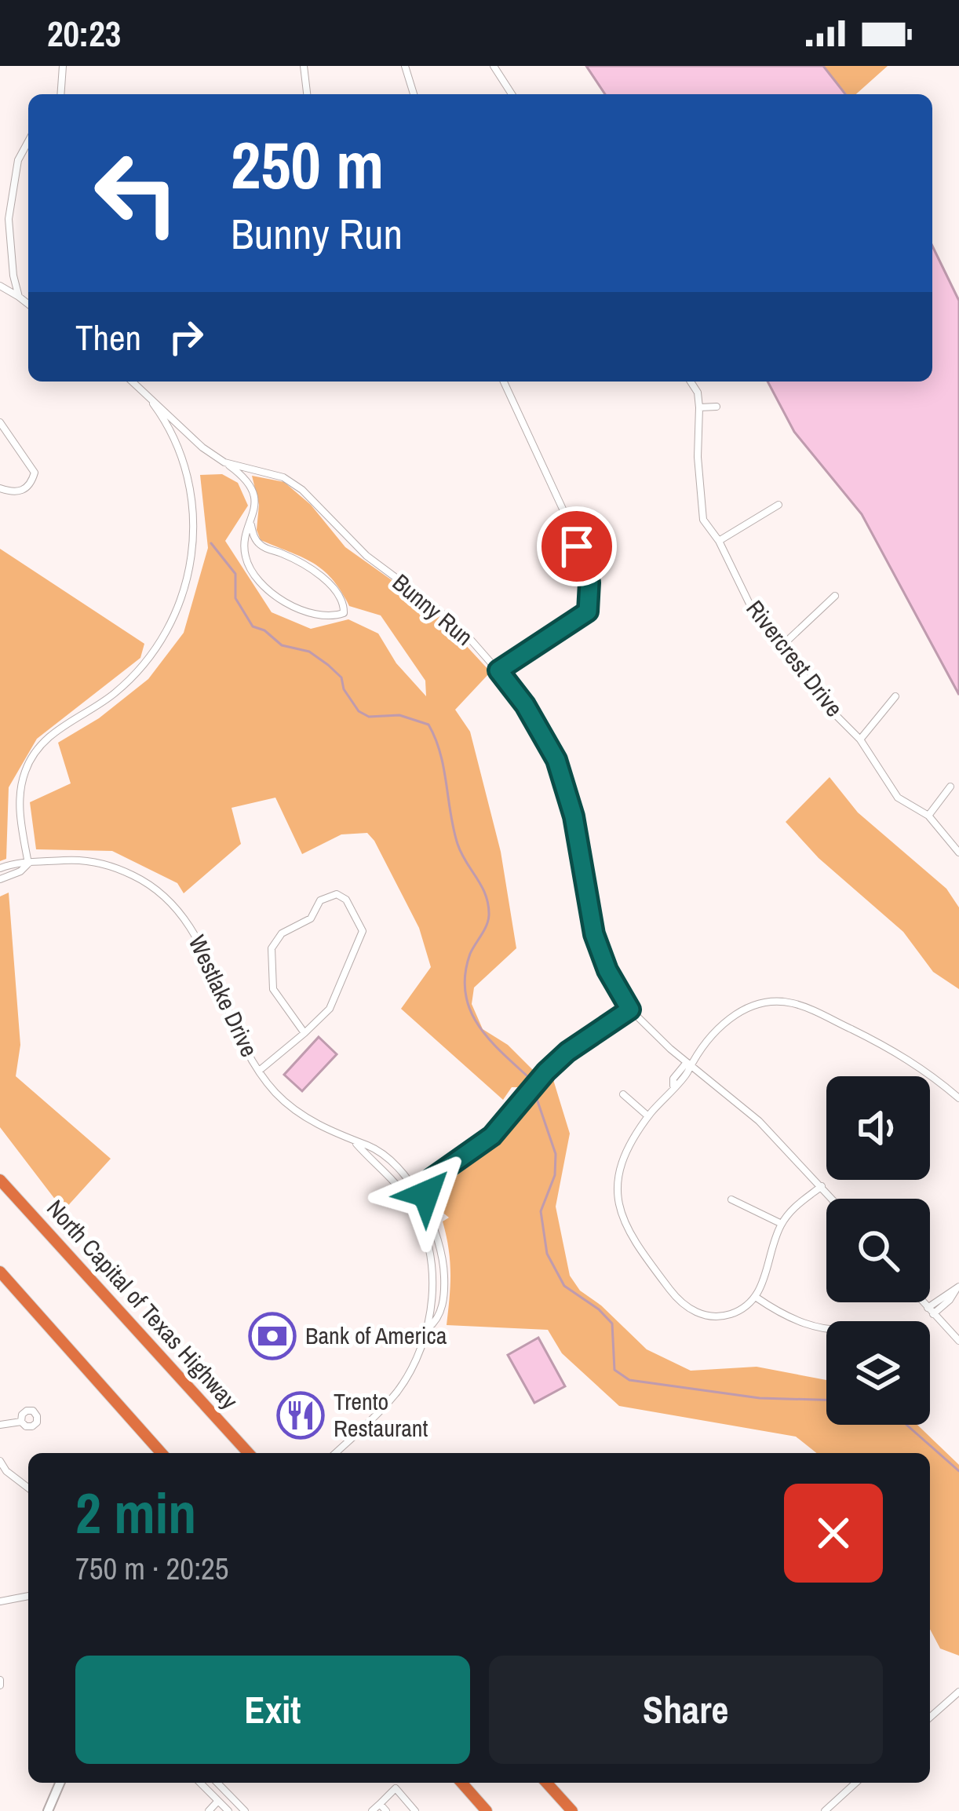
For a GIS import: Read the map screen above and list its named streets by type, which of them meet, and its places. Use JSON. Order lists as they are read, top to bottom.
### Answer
{
  "streets": {
    "highway": ["North Capital of Texas Highway"],
    "street": ["Bunny Run", "Rivercrest Drive", "Westlake Drive"]
  },
  "places": {
    "bank": ["Bank of America"],
    "restaurant": ["Trento Restaurant"]
  },
  "page": {
    "status": "20:23",
    "turn": ["250 m", "Bunny Run"],
    "then": "Then",
    "heading": ["2 min", "750 m · 20:25"],
    "buttons": ["Exit", "Share"]
  }
}
